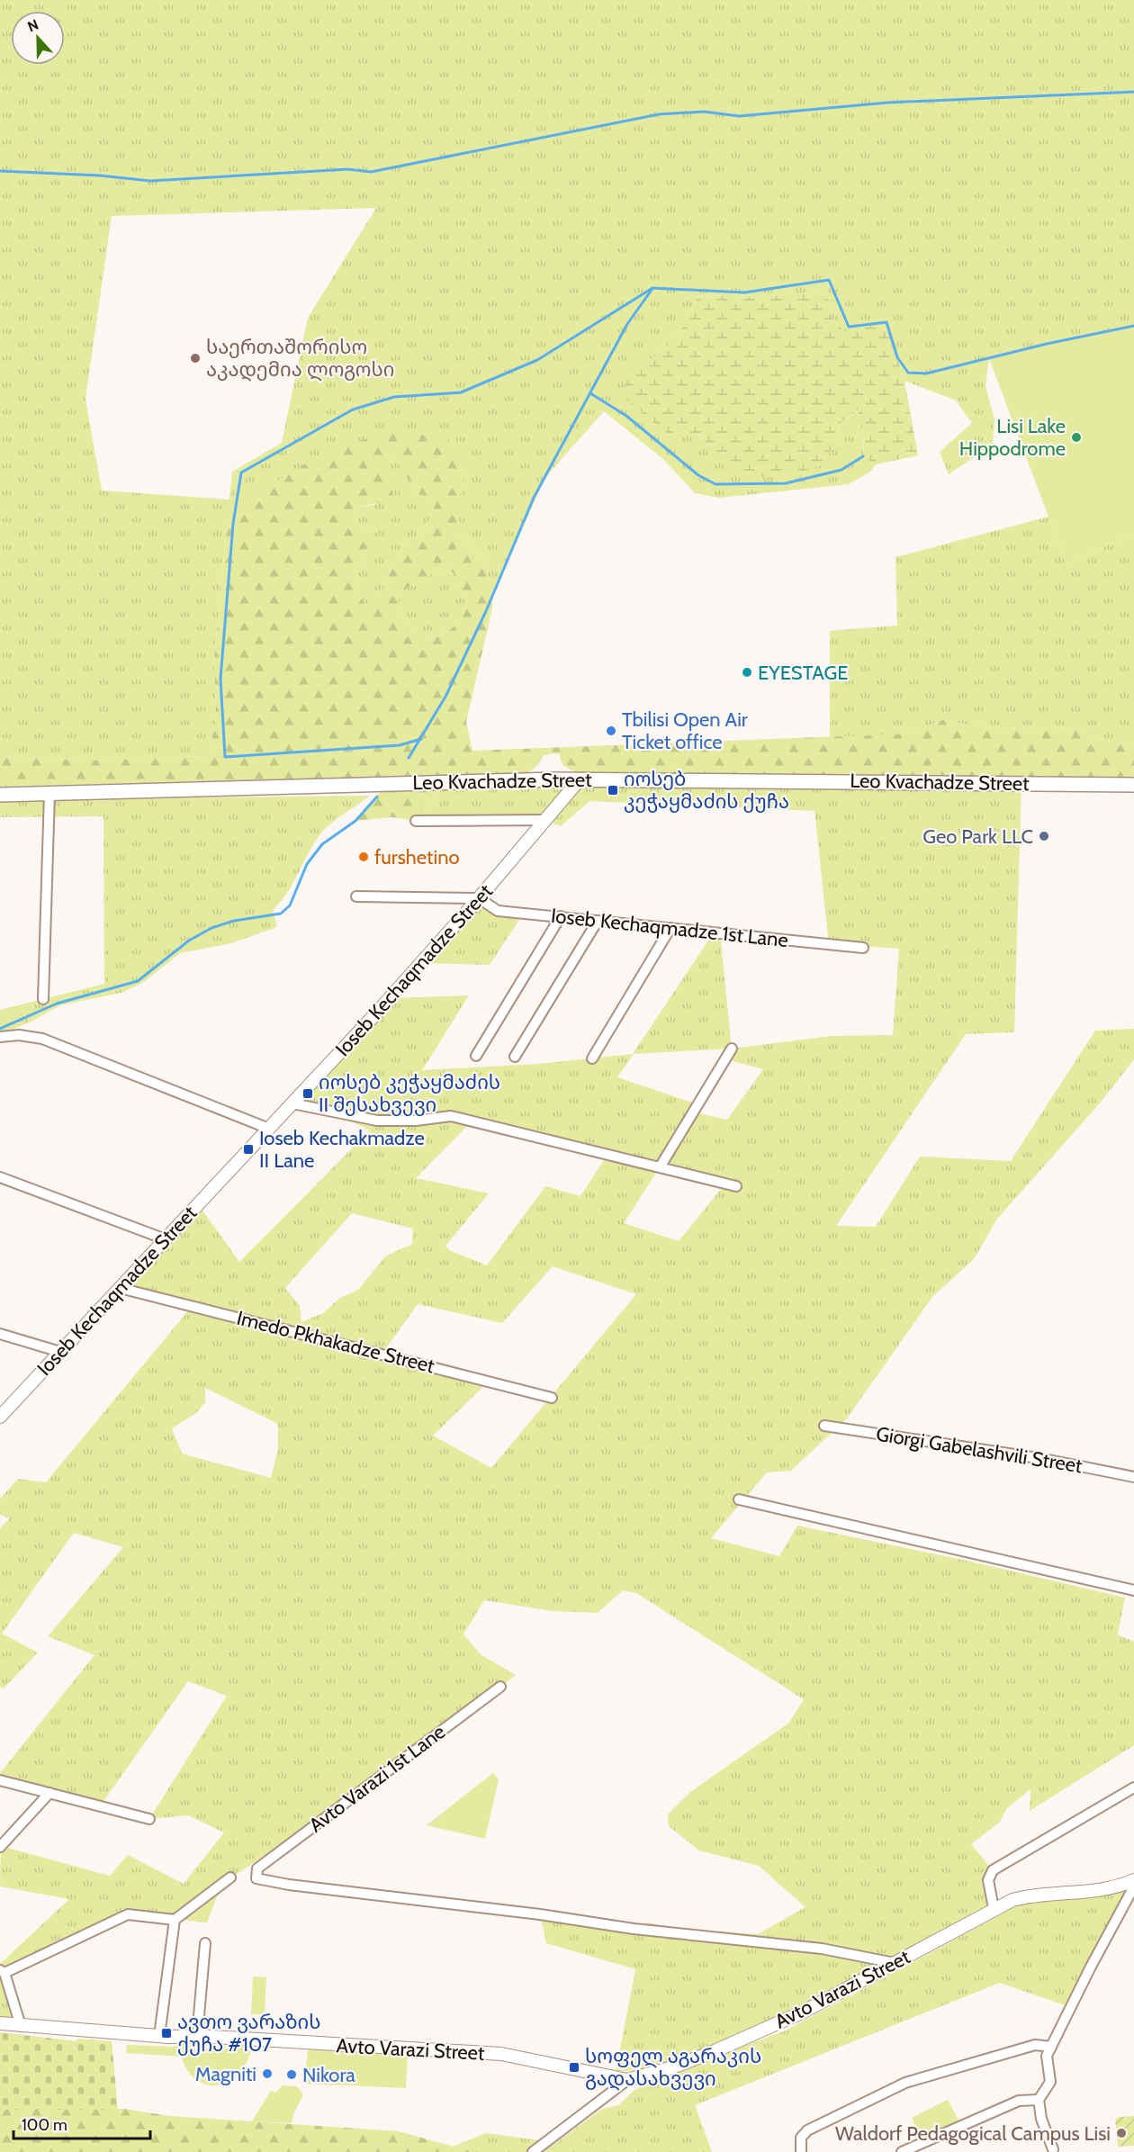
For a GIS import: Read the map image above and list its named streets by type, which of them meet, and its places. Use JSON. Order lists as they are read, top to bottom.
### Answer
{
  "streets": {
    "main road": ["Leo Kvachadze Street"],
    "street": [
      "Ioseb Kechaqmadze 1st Lane",
      "Ioseb Kechaqmadze Street",
      "Imedo Pkhakadze Street",
      "Giorgi Gabelashvili Street",
      "Avto Varazi 1st Lane",
      "Avto Varazi Street"
    ]
  },
  "crossings": [
    ["Leo Kvachadze Street", "Ioseb Kechaqmadze Street"],
    ["Ioseb Kechaqmadze 1st Lane", "Ioseb Kechaqmadze Street"],
    ["Ioseb Kechaqmadze Street", "Imedo Pkhakadze Street"],
    ["Avto Varazi 1st Lane", "Avto Varazi Street"]
  ],
  "places": {
    "other": [
      "საერთაშორისო აკადემია ლოგოსი",
      "Lisi Lake Hippodrome",
      "EYESTAGE",
      "Tbilisi Open Air Ticket office",
      "Geo Park LLC",
      "furshetino",
      "Magniti",
      "Nikora",
      "Waldorf Pedagogical Campus Lisi"
    ],
    "transit": [
      "იოსებ კეჭაყმაძის ქუჩა",
      "იოსებ კეჭაყმაძის II შესახვევი",
      "Ioseb Kechakmadze II Lane",
      "ავთო ვარაზის ქუჩა #107",
      "სოფელ აგარაკის გადასახვევი"
    ]
  },
  "scale_bar": "100 m",
  "north": "top"
}
